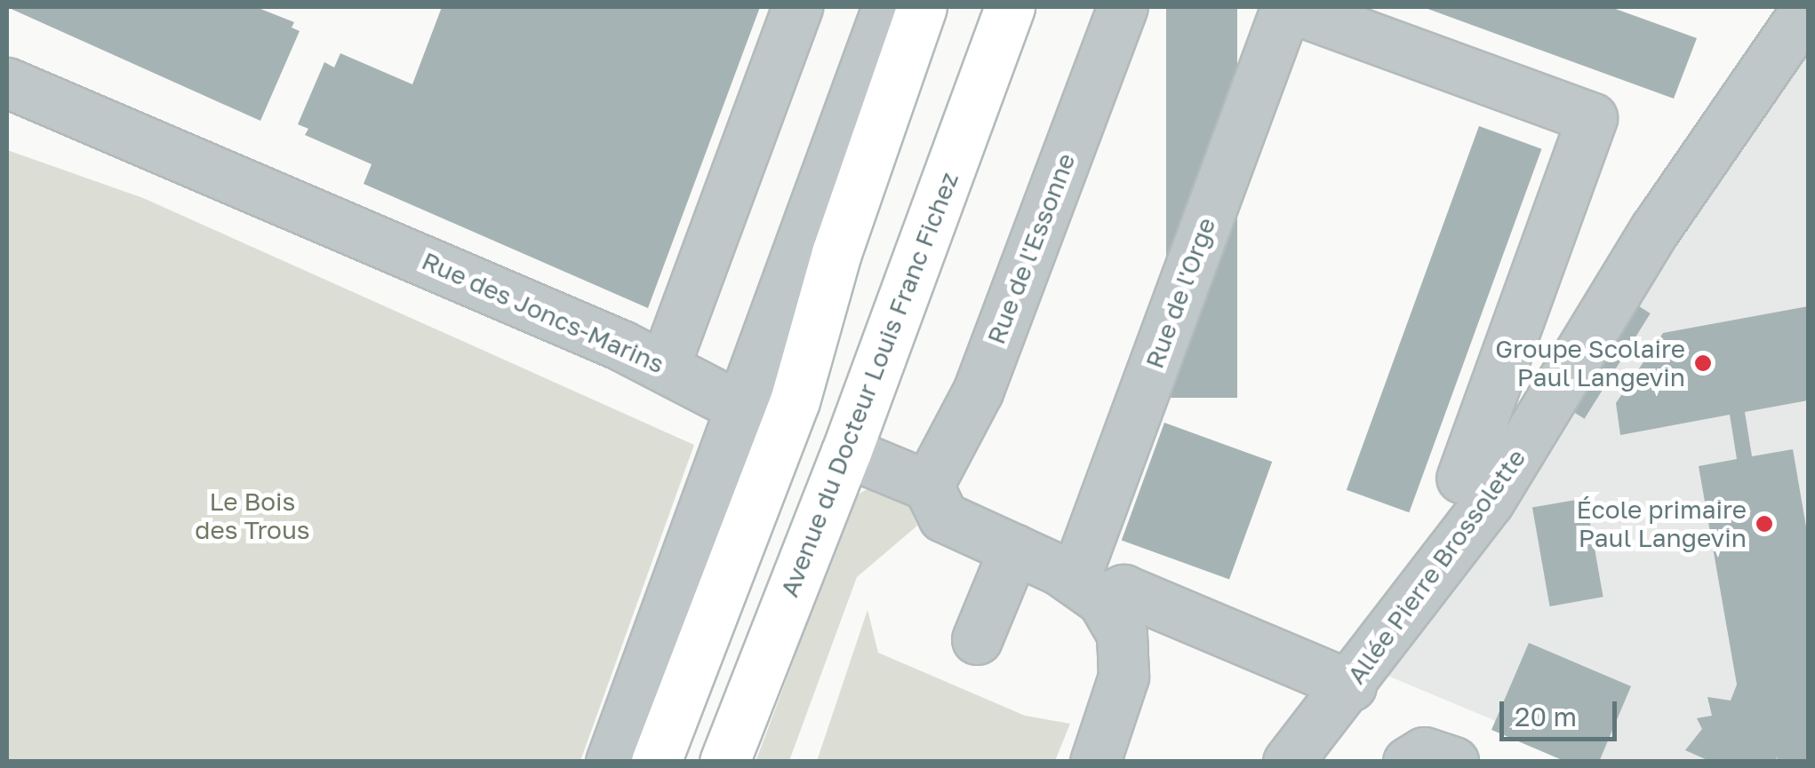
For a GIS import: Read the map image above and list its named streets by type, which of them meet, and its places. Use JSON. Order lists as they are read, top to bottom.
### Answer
{
  "streets": {
    "main road": ["Avenue du Docteur Louis Franc Fichez"],
    "street": [
      "Rue de l'Essonne",
      "Rue de l'Orge",
      "Rue des Joncs-Marins",
      "Allée Pierre Brossolette"
    ]
  },
  "parks": ["Le Bois des Trous"],
  "places": ["Groupe Scolaire Paul Langevin", "École primaire Paul Langevin"],
  "scale_bar": "20 m"
}
